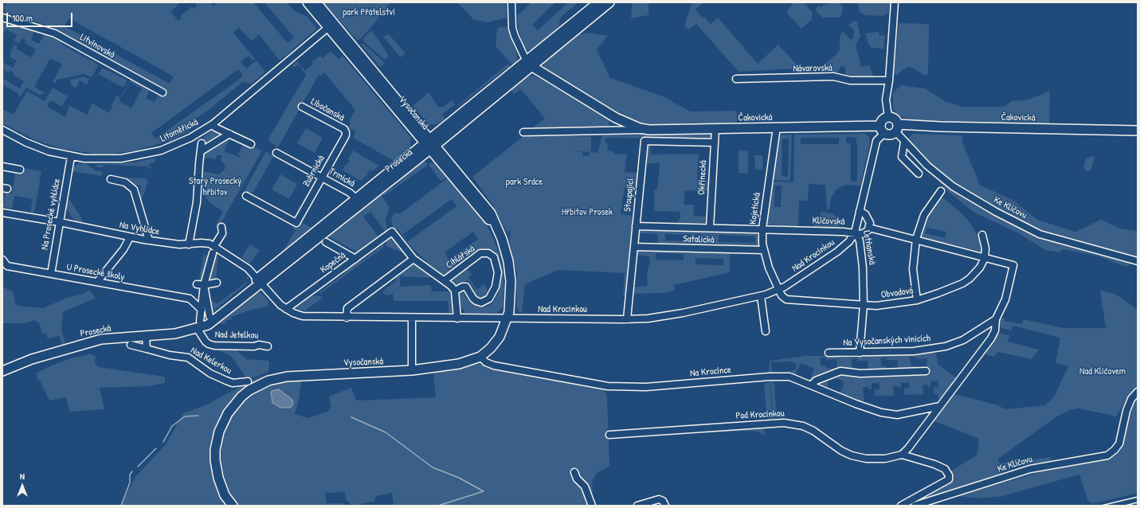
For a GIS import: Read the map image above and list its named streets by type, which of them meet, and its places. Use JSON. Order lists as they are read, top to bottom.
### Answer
{
  "streets": {
    "main road": ["Vysočanská", "Čakovická", "Prosecká"],
    "street": [
      "Litvínovská",
      "Návarovská",
      "Libočanská",
      "Litoměřická",
      "Zubrnická",
      "Trmická",
      "Okřínecká",
      "Stoupající",
      "Ke Klíčovu",
      "Kojetická",
      "Na Prosecké vyhlídce",
      "Klíčovská",
      "Na Vyhlídce",
      "Satalická",
      "Letňanská",
      "Nad Krocínkou",
      "Cihlářská",
      "Kopečná",
      "U Prosecké školy",
      "Obvodová",
      "Nad Jetelkou",
      "Na Vysočanských vinicích",
      "Nad Kelerkou",
      "Na Krocínce",
      "Pod Krocínkou"
    ]
  },
  "crossings": [
    ["Libočanská", "Zubrnická"],
    ["Vysočanská", "Litoměřická"],
    ["Vysočanská", "Prosecká"],
    ["Vysočanská", "Nad Krocínkou"],
    ["Vysočanská", "Na Krocínce"],
    ["Čakovická", "Prosecká"],
    ["Čakovická", "Okřínecká"],
    ["Čakovická", "Ke Klíčovu"],
    ["Čakovická", "Kojetická"],
    ["Čakovická", "Letňanská"],
    ["Litoměřická", "Na Prosecké vyhlídce"],
    ["Prosecká", "Trmická"],
    ["Prosecká", "Na Vyhlídce"],
    ["Prosecká", "Nad Krocínkou"],
    ["Prosecká", "Nad Jetelkou"],
    ["Zubrnická", "Trmická"],
    ["Okřínecká", "Stoupající"],
    ["Okřínecká", "Klíčovská"],
    ["Stoupající", "Klíčovská"],
    ["Stoupající", "Satalická"],
    ["Stoupající", "Nad Krocínkou"],
    ["Ke Klíčovu", "Letňanská"],
    ["Kojetická", "Klíčovská"],
    ["Kojetická", "Satalická"],
    ["Kojetická", "Nad Krocínkou"],
    ["Kojetická", "Obvodová"],
    ["Na Prosecké vyhlídce", "Na Vyhlídce"],
    ["Na Prosecké vyhlídce", "U Prosecké školy"],
    ["Klíčovská", "Letňanská"],
    ["Klíčovská", "Nad Krocínkou"],
    ["Na Vyhlídce", "Nad Krocínkou"],
    ["Letňanská", "Nad Krocínkou"],
    ["Letňanská", "Obvodová"],
    ["Letňanská", "Na Vysočanských vinicích"],
    ["Nad Krocínkou", "Kopečná"],
    ["Nad Krocínkou", "Obvodová"]
  ],
  "parks": [
    "park Přátelství",
    "Starý Prosecký hřbitov",
    "park Srdce",
    "Hřbitov Prosek",
    "Nad Klíčovem"
  ],
  "scale_bar": "100 m",
  "north": "top"
}
